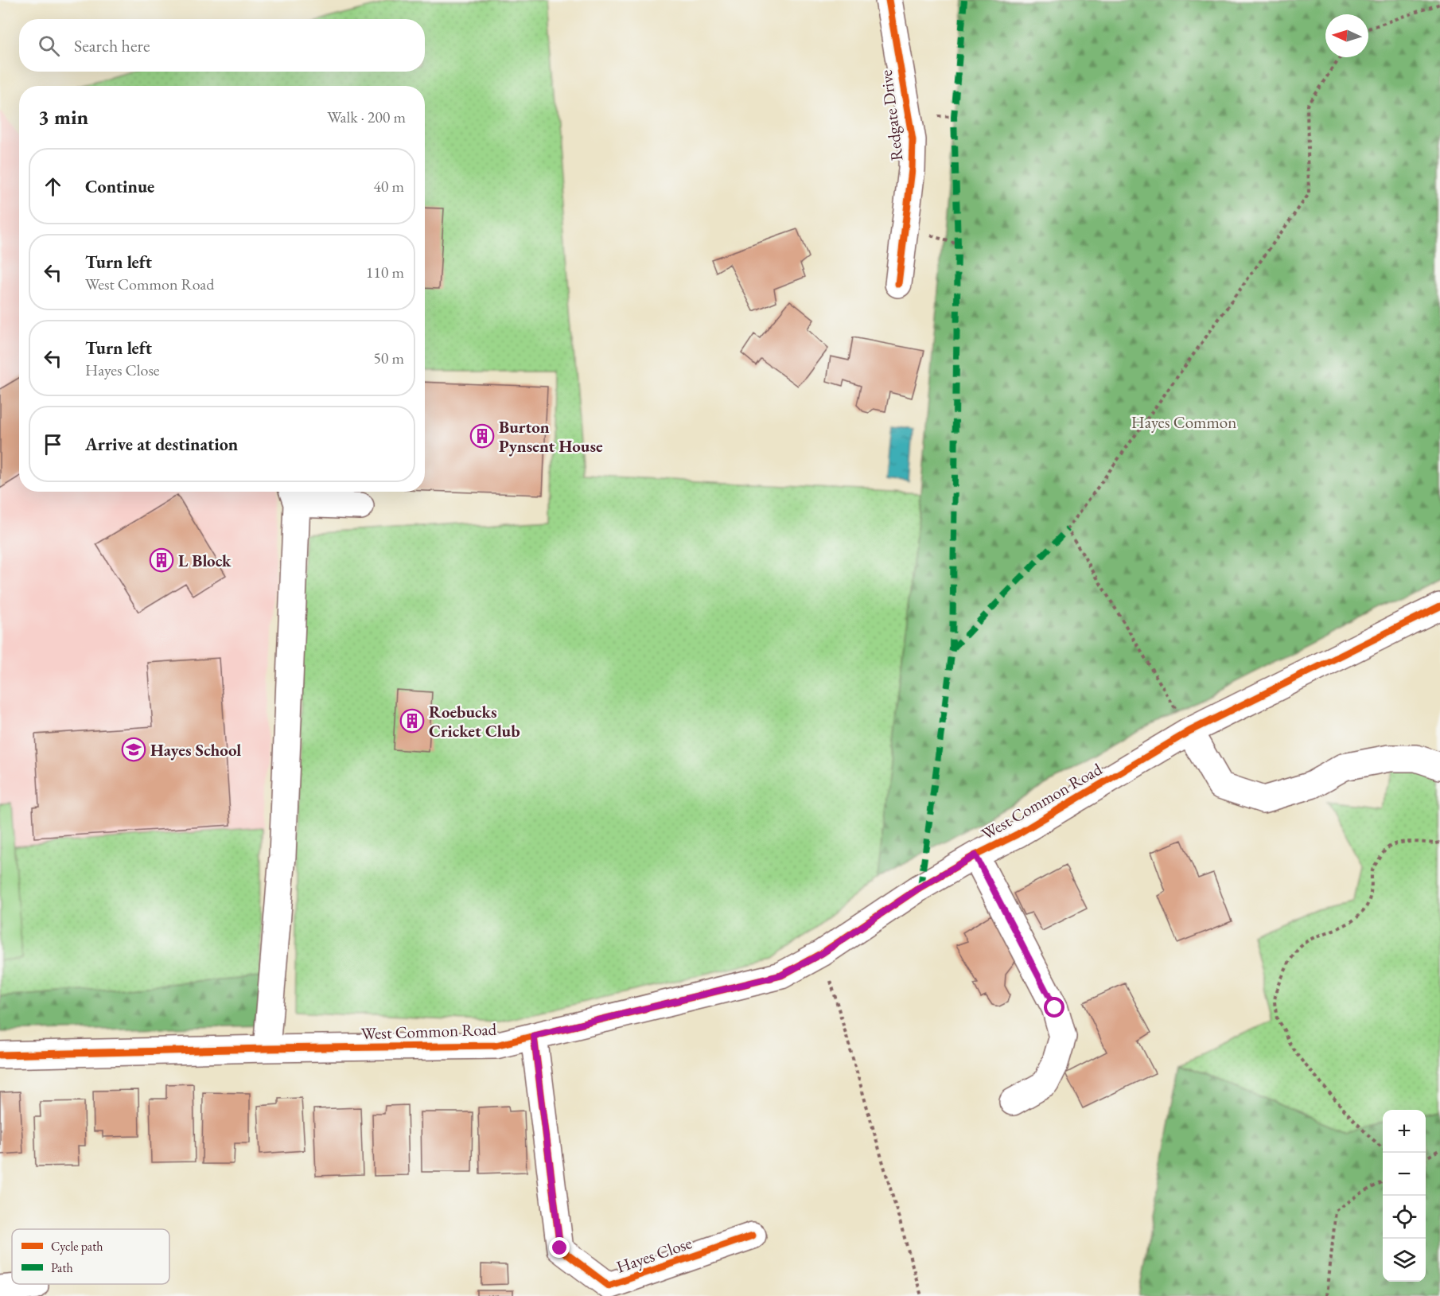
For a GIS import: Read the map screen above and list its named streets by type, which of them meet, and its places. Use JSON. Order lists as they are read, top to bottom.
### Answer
{
  "streets": {
    "street": ["Redgate Drive", "West Common Road", "Hayes Close"]
  },
  "crossings": [
    ["West Common Road", "Hayes Close"]
  ],
  "parks": ["Hayes Common"],
  "places": {
    "building": ["Burton Pynsent House", "L Block", "Roebucks Cricket Club"],
    "school or university": ["Hayes School"]
  },
  "legend": ["Cycle path", "Path"],
  "north": "left",
  "page": {
    "search": "Search here",
    "heading": ["3 min", "Walk · 200 m"],
    "list": [
      ["Continue", "40 m"],
      ["Turn left", "West Common Road", "110 m"],
      ["Turn left", "Hayes Close", "50 m"],
      "Arrive at destination"
    ],
    "map_buttons": ["+", "−"]
  }
}
